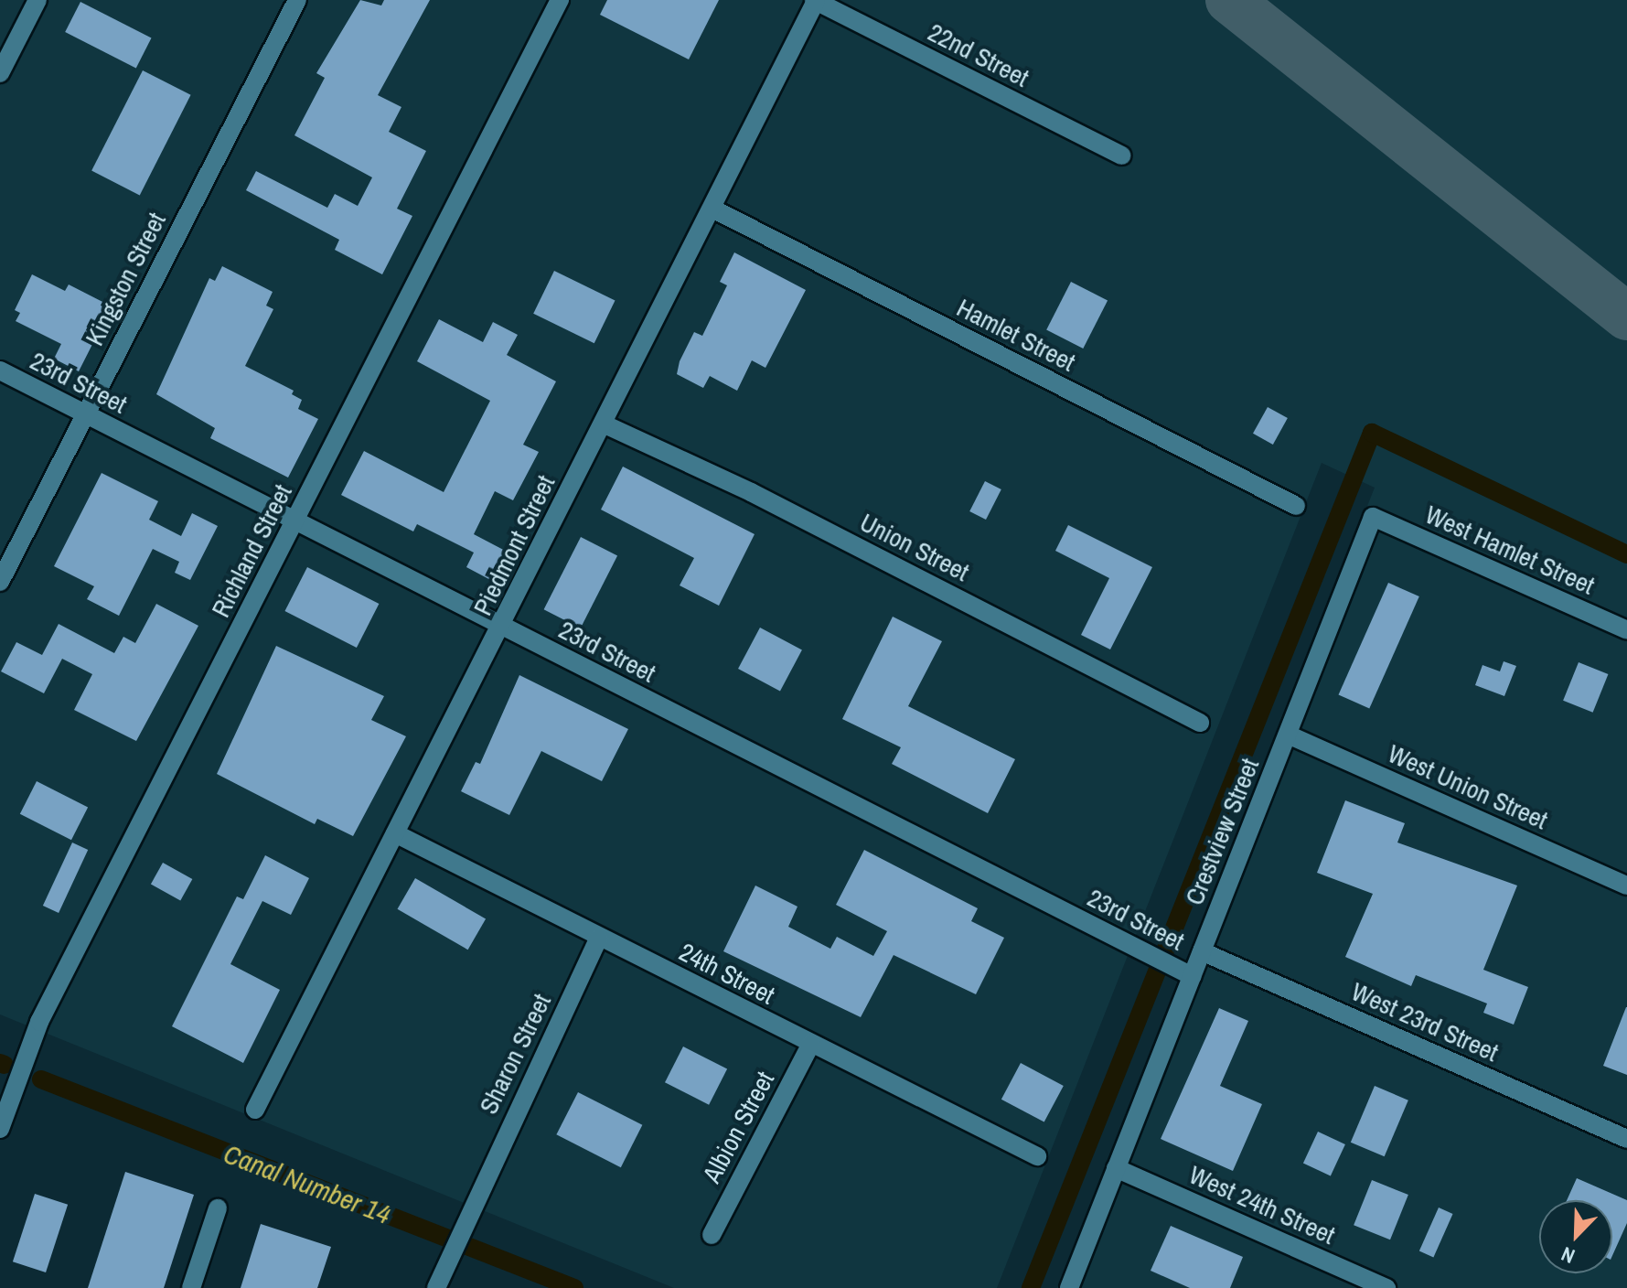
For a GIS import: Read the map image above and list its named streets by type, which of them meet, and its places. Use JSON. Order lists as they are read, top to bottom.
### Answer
{
  "streets": {
    "street": [
      "22nd Street",
      "Kingston Street",
      "Hamlet Street",
      "23rd Street",
      "Piedmont Street",
      "Union Street",
      "West Hamlet Street",
      "Richland Street",
      "West Union Street",
      "Crestview Street",
      "24th Street",
      "West 23rd Street",
      "Sharon Street",
      "Albion Street",
      "West 24th Street"
    ]
  },
  "crossings": [
    ["22nd Street", "Piedmont Street"],
    ["Kingston Street", "23rd Street"],
    ["Hamlet Street", "Piedmont Street"],
    ["23rd Street", "Piedmont Street"],
    ["23rd Street", "Richland Street"],
    ["23rd Street", "Crestview Street"],
    ["Piedmont Street", "Union Street"],
    ["Piedmont Street", "24th Street"],
    ["West Hamlet Street", "Crestview Street"],
    ["West Union Street", "Crestview Street"],
    ["Crestview Street", "West 23rd Street"],
    ["Crestview Street", "West 24th Street"],
    ["24th Street", "Sharon Street"],
    ["24th Street", "Albion Street"]
  ],
  "water": ["Canal Number 14"],
  "north": "bottom left"
}
